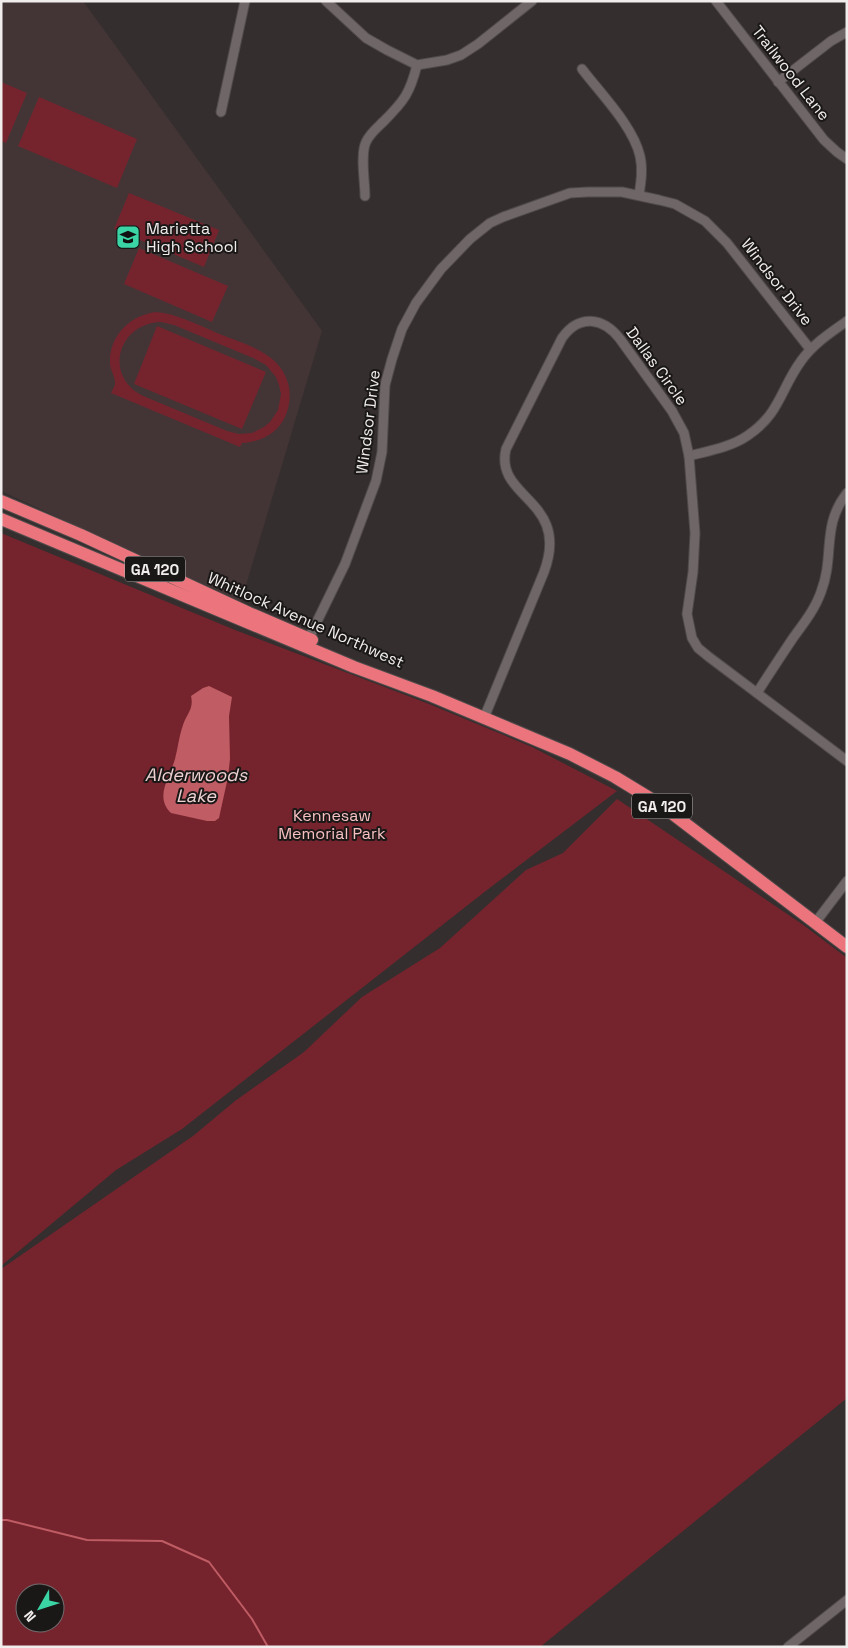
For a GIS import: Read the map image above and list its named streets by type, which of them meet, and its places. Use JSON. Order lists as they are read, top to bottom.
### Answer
{
  "streets": {
    "highway": ["GA 120", "Whitlock Avenue Northwest"],
    "street": ["Trailwood Lane", "Windsor Drive", "Dallas Circle"]
  },
  "crossings": [
    ["Windsor Drive", "Whitlock Avenue Northwest"],
    ["Dallas Circle", "Whitlock Avenue Northwest"]
  ],
  "water": ["Alderwoods Lake"],
  "parks": ["Kennesaw Memorial Park"],
  "places": {
    "school or university": ["Marietta High School"]
  },
  "north": "bottom left"
}
